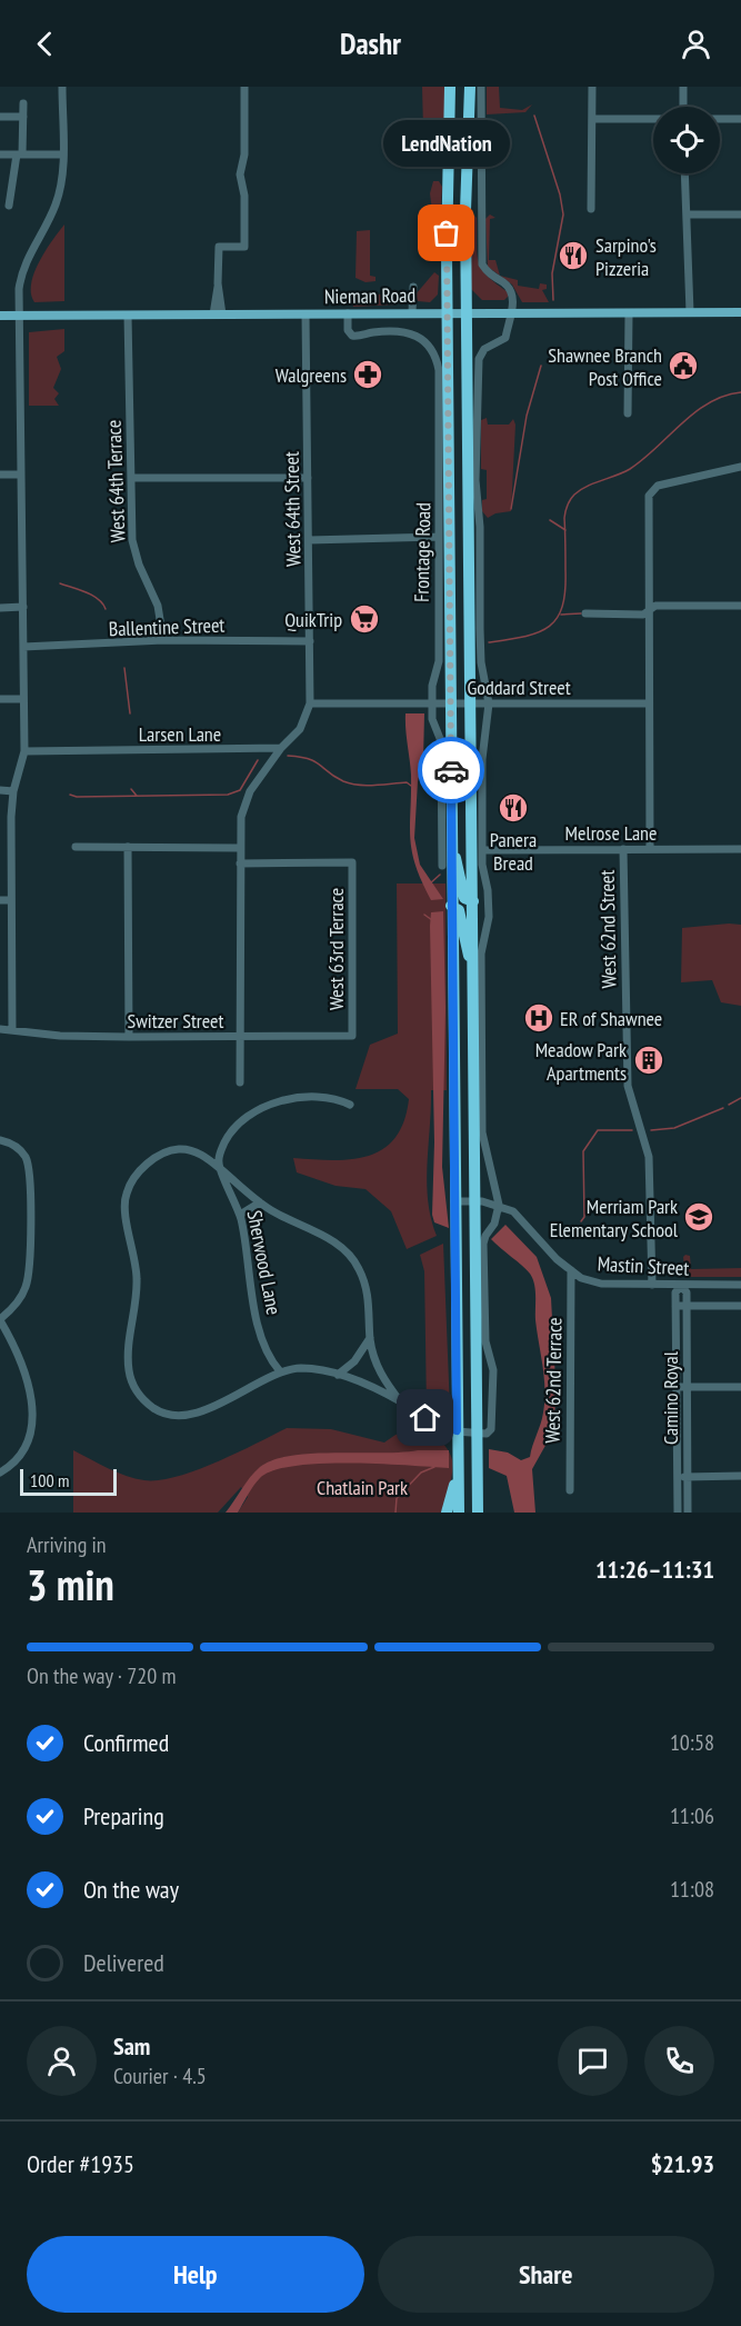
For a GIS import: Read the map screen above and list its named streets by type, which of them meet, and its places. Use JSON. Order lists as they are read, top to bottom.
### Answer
{
  "streets": {
    "main road": ["Nieman Road"],
    "street": [
      "West 64th Terrace",
      "West 64th Street",
      "Frontage Road",
      "Ballentine Street",
      "Goddard Street",
      "Larsen Lane",
      "Melrose Lane",
      "West 62nd Street",
      "West 63rd Terrace",
      "Switzer Street",
      "Sherwood Lane",
      "Mastin Street",
      "West 62nd Terrace",
      "Camino Royal"
    ]
  },
  "crossings": [
    ["Nieman Road", "West 64th Terrace"],
    ["Nieman Road", "West 64th Street"],
    ["Nieman Road", "Frontage Road"],
    ["West 64th Terrace", "Ballentine Street"],
    ["West 64th Street", "Ballentine Street"],
    ["West 64th Street", "Goddard Street"],
    ["Frontage Road", "Goddard Street"],
    ["Melrose Lane", "West 62nd Street"],
    ["West 62nd Street", "Mastin Street"],
    ["West 63rd Terrace", "Switzer Street"],
    ["Mastin Street", "West 62nd Terrace"],
    ["Mastin Street", "Camino Royal"]
  ],
  "parks": ["Chatlain Park"],
  "places": {
    "other": ["LendNation"],
    "restaurant": ["Sarpino's Pizzeria", "Panera Bread"],
    "public building": ["Shawnee Branch Post Office"],
    "pharmacy": ["Walgreens"],
    "supermarket": ["QuikTrip"],
    "hospital": ["ER of Shawnee"],
    "building": ["Meadow Park Apartments"],
    "school or university": ["Merriam Park Elementary School"]
  },
  "scale_bar": "100 m",
  "page": {
    "header": "Dashr",
    "bubble": "LendNation",
    "scale": "100 m",
    "heading": ["3 min", "Arriving in", "11:26–11:31"],
    "panel": [
      "Sam",
      "Courier · 4.5",
      "Order #1935",
      "$21.93"
    ],
    "bar": "On the way · 720 m",
    "list": [
      ["Confirmed", "10:58"],
      ["Preparing", "11:06"],
      ["On the way", "11:08"],
      "Delivered"
    ],
    "buttons": ["Help", "Share"]
  }
}
